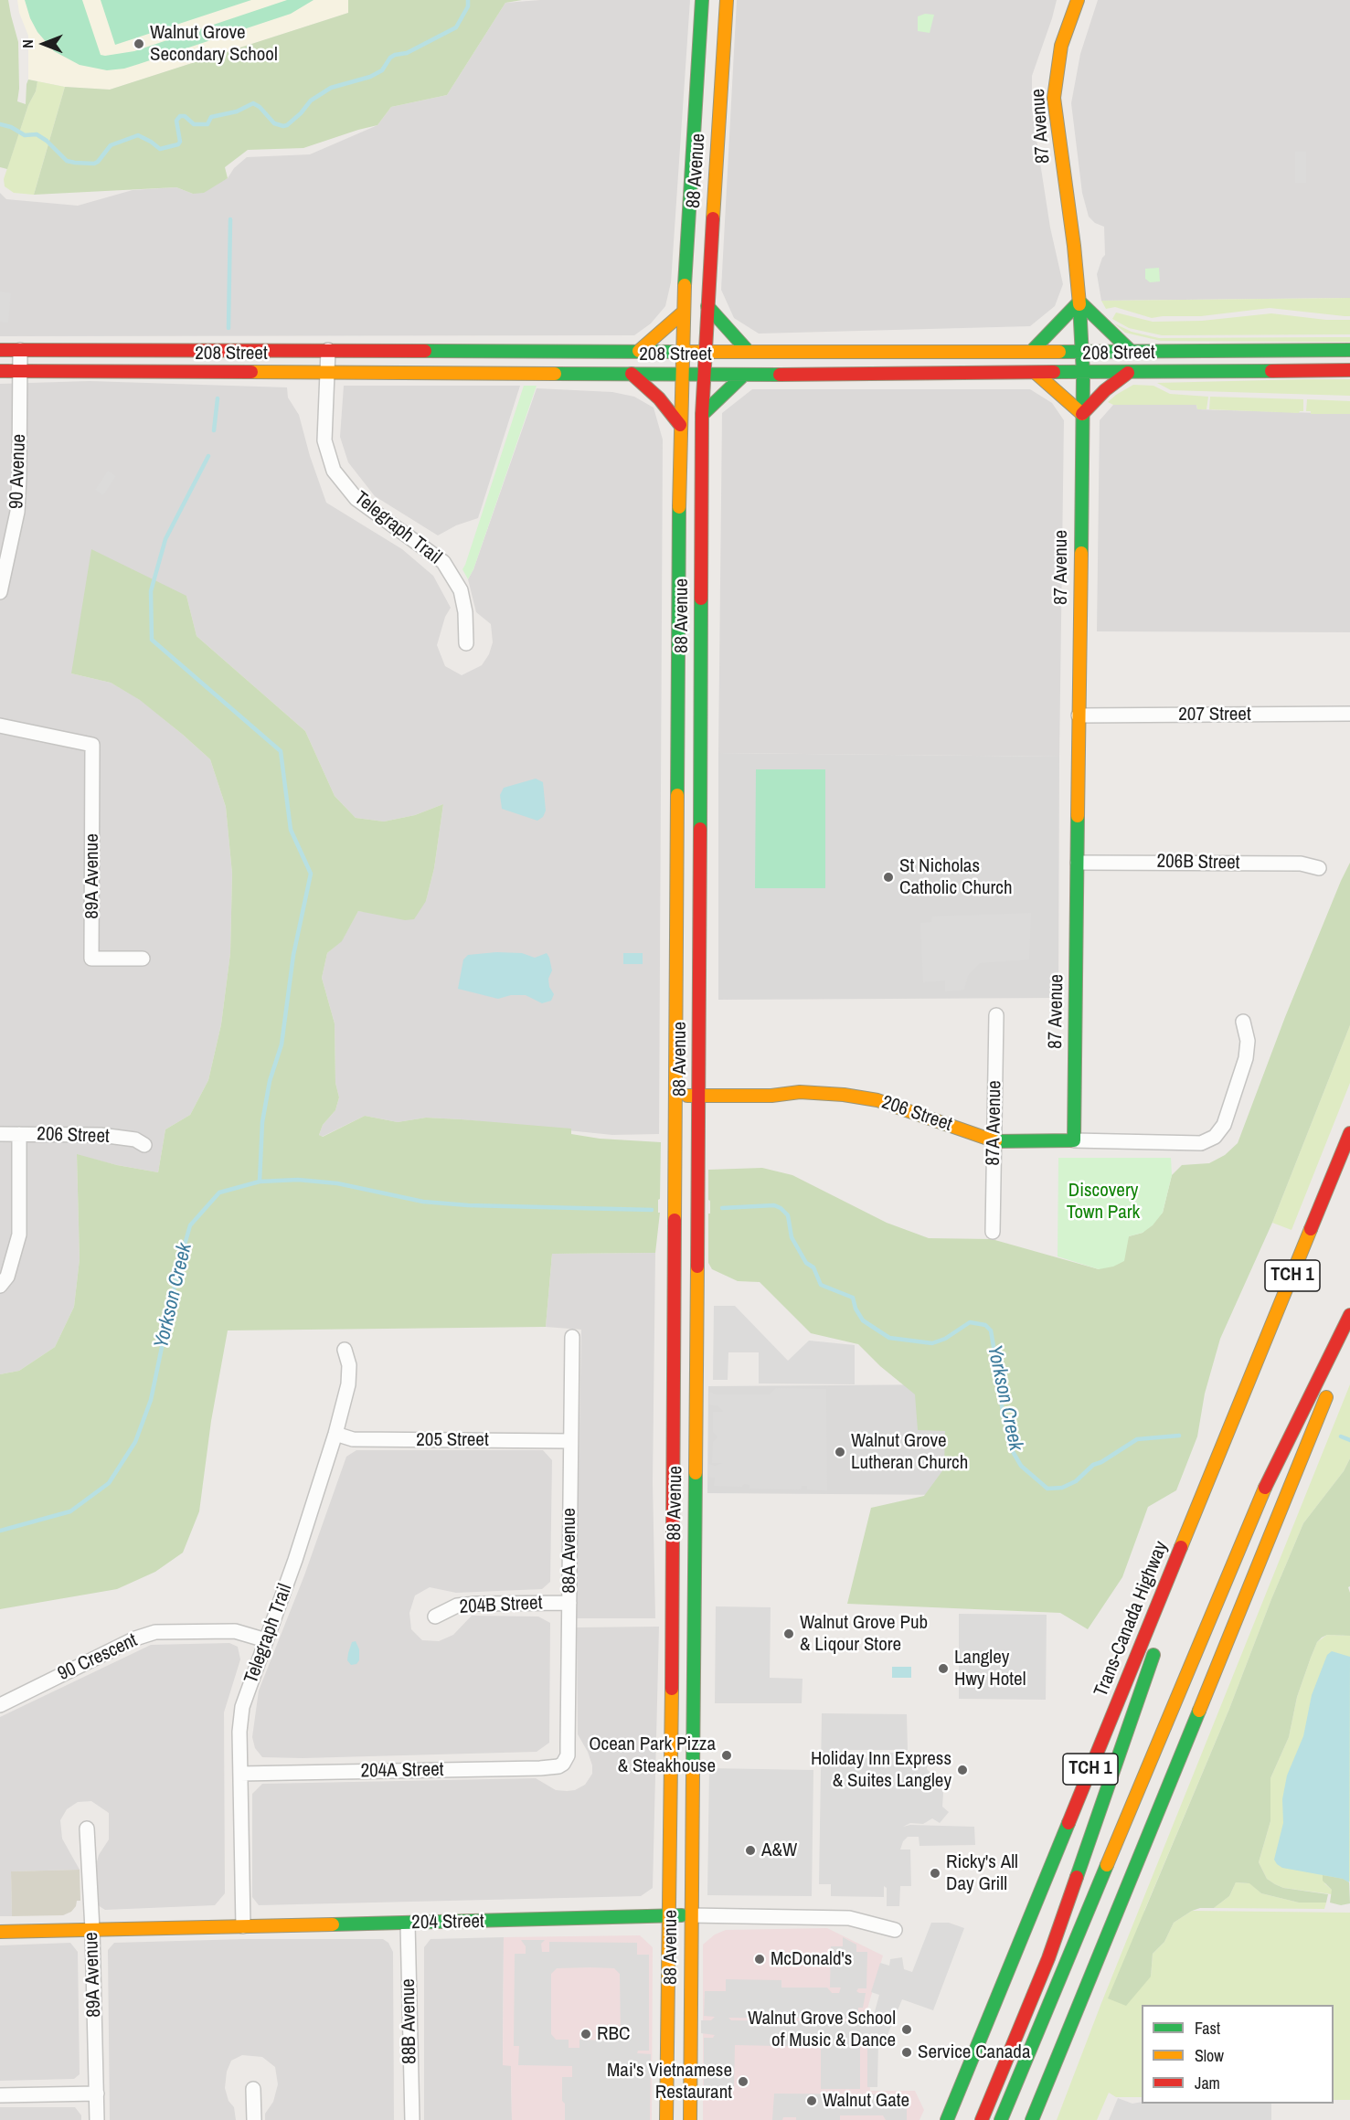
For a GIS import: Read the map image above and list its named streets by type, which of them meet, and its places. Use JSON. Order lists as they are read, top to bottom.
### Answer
{
  "streets": {
    "main road": [
      "87 Avenue",
      "88 Avenue",
      "208 Street",
      "206 Street",
      "TCH 1",
      "Trans-Canada Highway",
      "204 Street"
    ],
    "street": [
      "90 Avenue",
      "Telegraph Trail",
      "207 Street",
      "206B Street",
      "89A Avenue",
      "87A Avenue",
      "205 Street",
      "88A Avenue",
      "204B Street",
      "90 Crescent",
      "204A Street",
      "88B Avenue"
    ]
  },
  "crossings": [
    ["87 Avenue", "208 Street"],
    ["87 Avenue", "207 Street"],
    ["87 Avenue", "206B Street"],
    ["87 Avenue", "206 Street"],
    ["88 Avenue", "208 Street"],
    ["88 Avenue", "206 Street"],
    ["88 Avenue", "204 Street"],
    ["208 Street", "90 Avenue"],
    ["208 Street", "Telegraph Trail"],
    ["Telegraph Trail", "205 Street"],
    ["Telegraph Trail", "90 Crescent"],
    ["Telegraph Trail", "204A Street"],
    ["Telegraph Trail", "204 Street"],
    ["89A Avenue", "204 Street"],
    ["206 Street", "87A Avenue"],
    ["205 Street", "88A Avenue"],
    ["88A Avenue", "204B Street"],
    ["88A Avenue", "204A Street"],
    ["204 Street", "88B Avenue"]
  ],
  "water": ["Yorkson Creek"],
  "parks": ["Discovery Town Park"],
  "places": [
    "Walnut Grove Secondary School",
    "St Nicholas Catholic Church",
    "Walnut Grove Lutheran Church",
    "Walnut Grove Pub & Liqour Store",
    "Langley Hwy Hotel",
    "Ocean Park Pizza & Steakhouse",
    "Holiday Inn Express & Suites Langley",
    "A&W",
    "Ricky's All Day Grill",
    "McDonald's",
    "Walnut Grove School of Music & Dance",
    "RBC",
    "Service Canada",
    "Mai's Vietnamese Restaurant",
    "Walnut Gate"
  ],
  "legend": ["Fast", "Slow", "Jam"],
  "north": "left"
}
